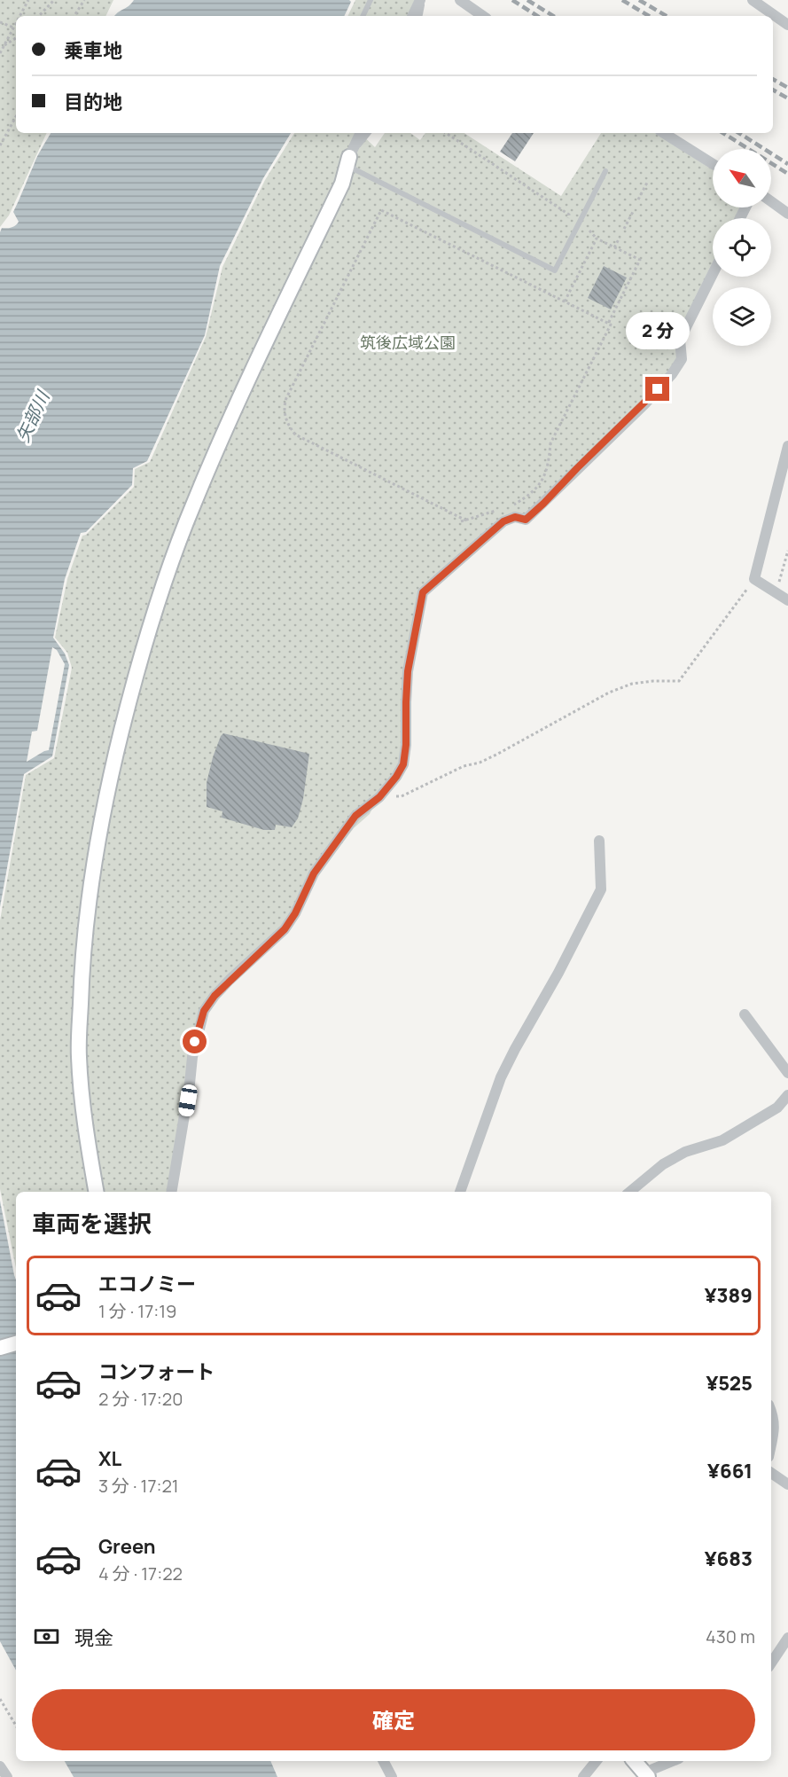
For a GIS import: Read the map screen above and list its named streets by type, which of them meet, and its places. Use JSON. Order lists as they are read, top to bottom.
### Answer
{
  "water": ["矢部川"],
  "parks": ["筑後広域公園"],
  "north": "top left",
  "page": {
    "banner": ["乗車地", "目的地"],
    "bubble": "2 分",
    "heading": "車両を選択",
    "list": [
      {
        "name": "エコノミー",
        "note": "1 分 · 17:19",
        "value": "¥389"
      },
      {
        "name": "コンフォート",
        "note": "2 分 · 17:20",
        "value": "¥525"
      },
      {
        "name": "XL",
        "note": "3 分 · 17:21",
        "value": "¥661"
      },
      {
        "name": "Green",
        "note": "4 分 · 17:22",
        "value": "¥683"
      }
    ],
    "pay": ["現金", "430 m"],
    "buttons": "確定"
  }
}
